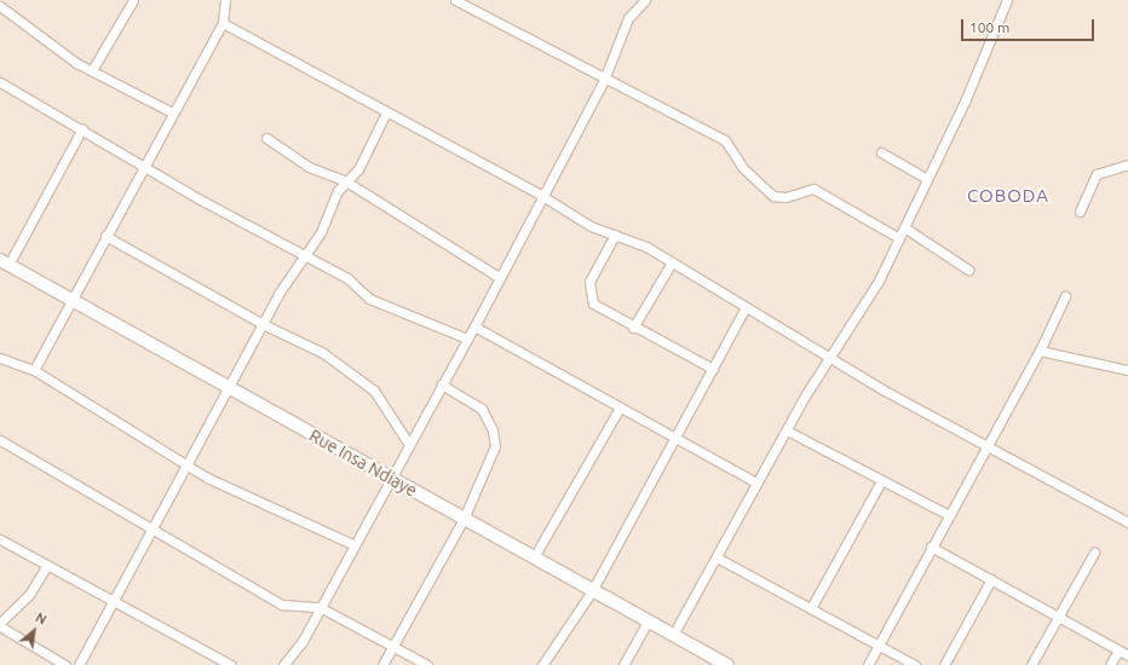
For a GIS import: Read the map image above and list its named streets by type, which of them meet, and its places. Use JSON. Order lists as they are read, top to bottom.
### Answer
{
  "streets": {
    "main road": ["Rue Insa Ndiaye"]
  },
  "districts": ["COBODA"],
  "scale_bar": "100 m",
  "north": "top right"
}
